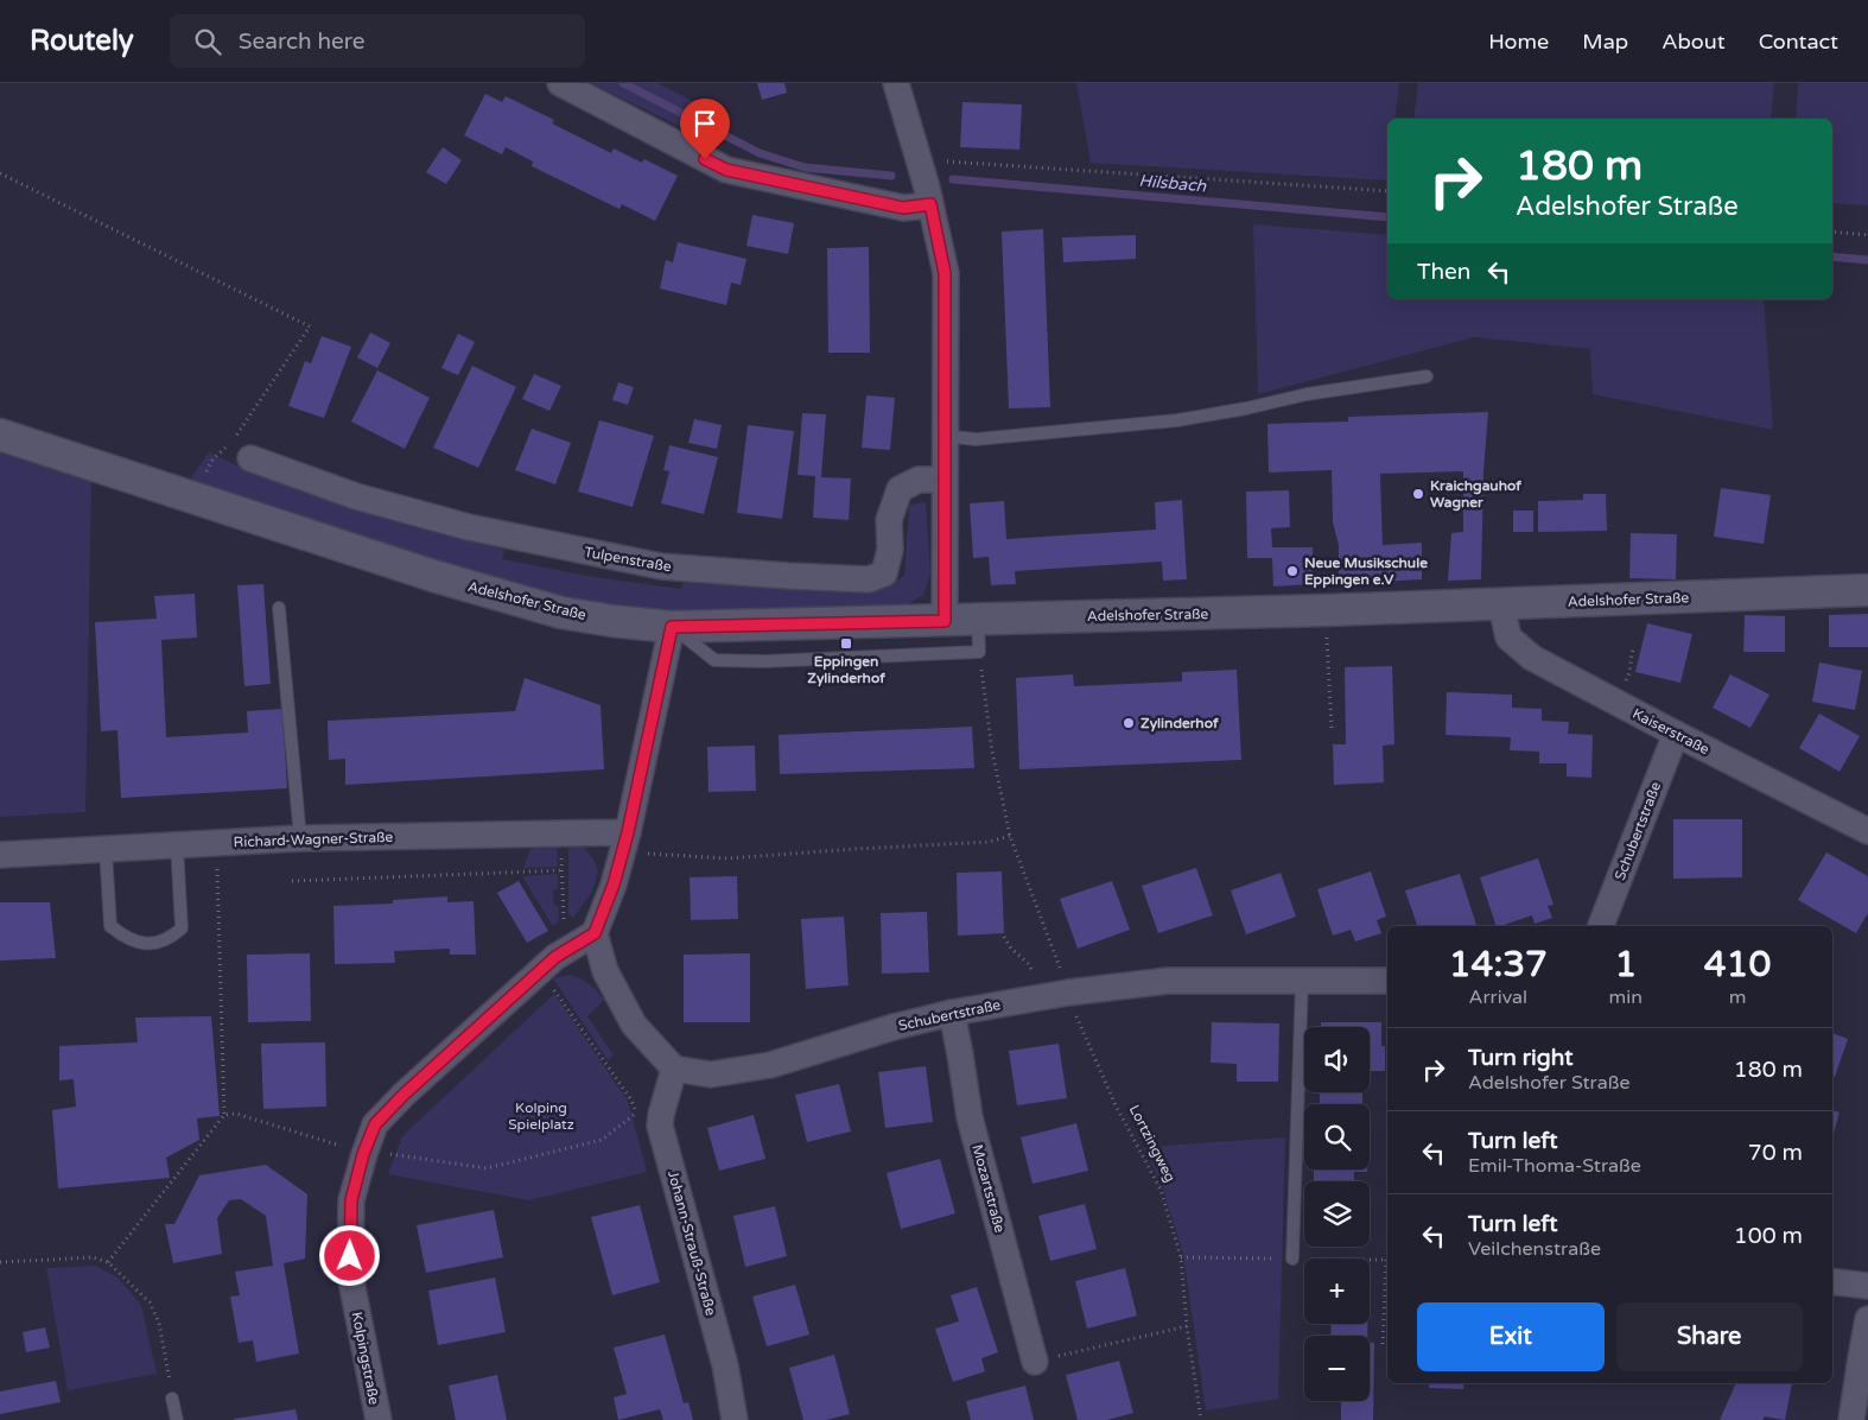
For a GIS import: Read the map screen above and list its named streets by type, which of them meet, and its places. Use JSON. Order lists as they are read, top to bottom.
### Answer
{
  "streets": {
    "street": [
      "Tulpenstraße",
      "Adelshofer Straße",
      "Kaiserstraße",
      "Schubertstraße",
      "Richard-Wagner-Straße",
      "Mozartstraße",
      "Johann-Strauß-Straße",
      "Kolpingstraße"
    ],
    "path": ["Lortzingweg"]
  },
  "crossings": [
    ["Adelshofer Straße", "Kaiserstraße"],
    ["Kaiserstraße", "Schubertstraße"],
    ["Schubertstraße", "Lortzingweg"],
    ["Schubertstraße", "Mozartstraße"],
    ["Schubertstraße", "Johann-Strauß-Straße"]
  ],
  "water": ["Hilsbach"],
  "parks": ["Kolping Spielplatz"],
  "places": {
    "other": ["Kraichgauhof Wagner", "Neue Musikschule Eppingen e.V", "Zylinderhof"],
    "transit": ["Eppingen Zylinderhof"]
  },
  "page": {
    "header": "Routely",
    "search": "Search here",
    "nav": [
      "Home",
      "Map",
      "About",
      "Contact"
    ],
    "turn": ["180 m", "Adelshofer Straße"],
    "then": "Then",
    "eta": [
      "14:37",
      "Arrival",
      "1",
      "min",
      "410",
      "m"
    ],
    "map_buttons": ["+", "−"],
    "list": [
      {
        "name": "Turn right",
        "note": "Adelshofer Straße",
        "value": "180 m"
      },
      {
        "name": "Turn left",
        "note": "Emil-Thoma-Straße",
        "value": "70 m"
      },
      {
        "name": "Turn left",
        "note": "Veilchenstraße",
        "value": "100 m"
      }
    ],
    "buttons": ["Exit", "Share"]
  }
}
